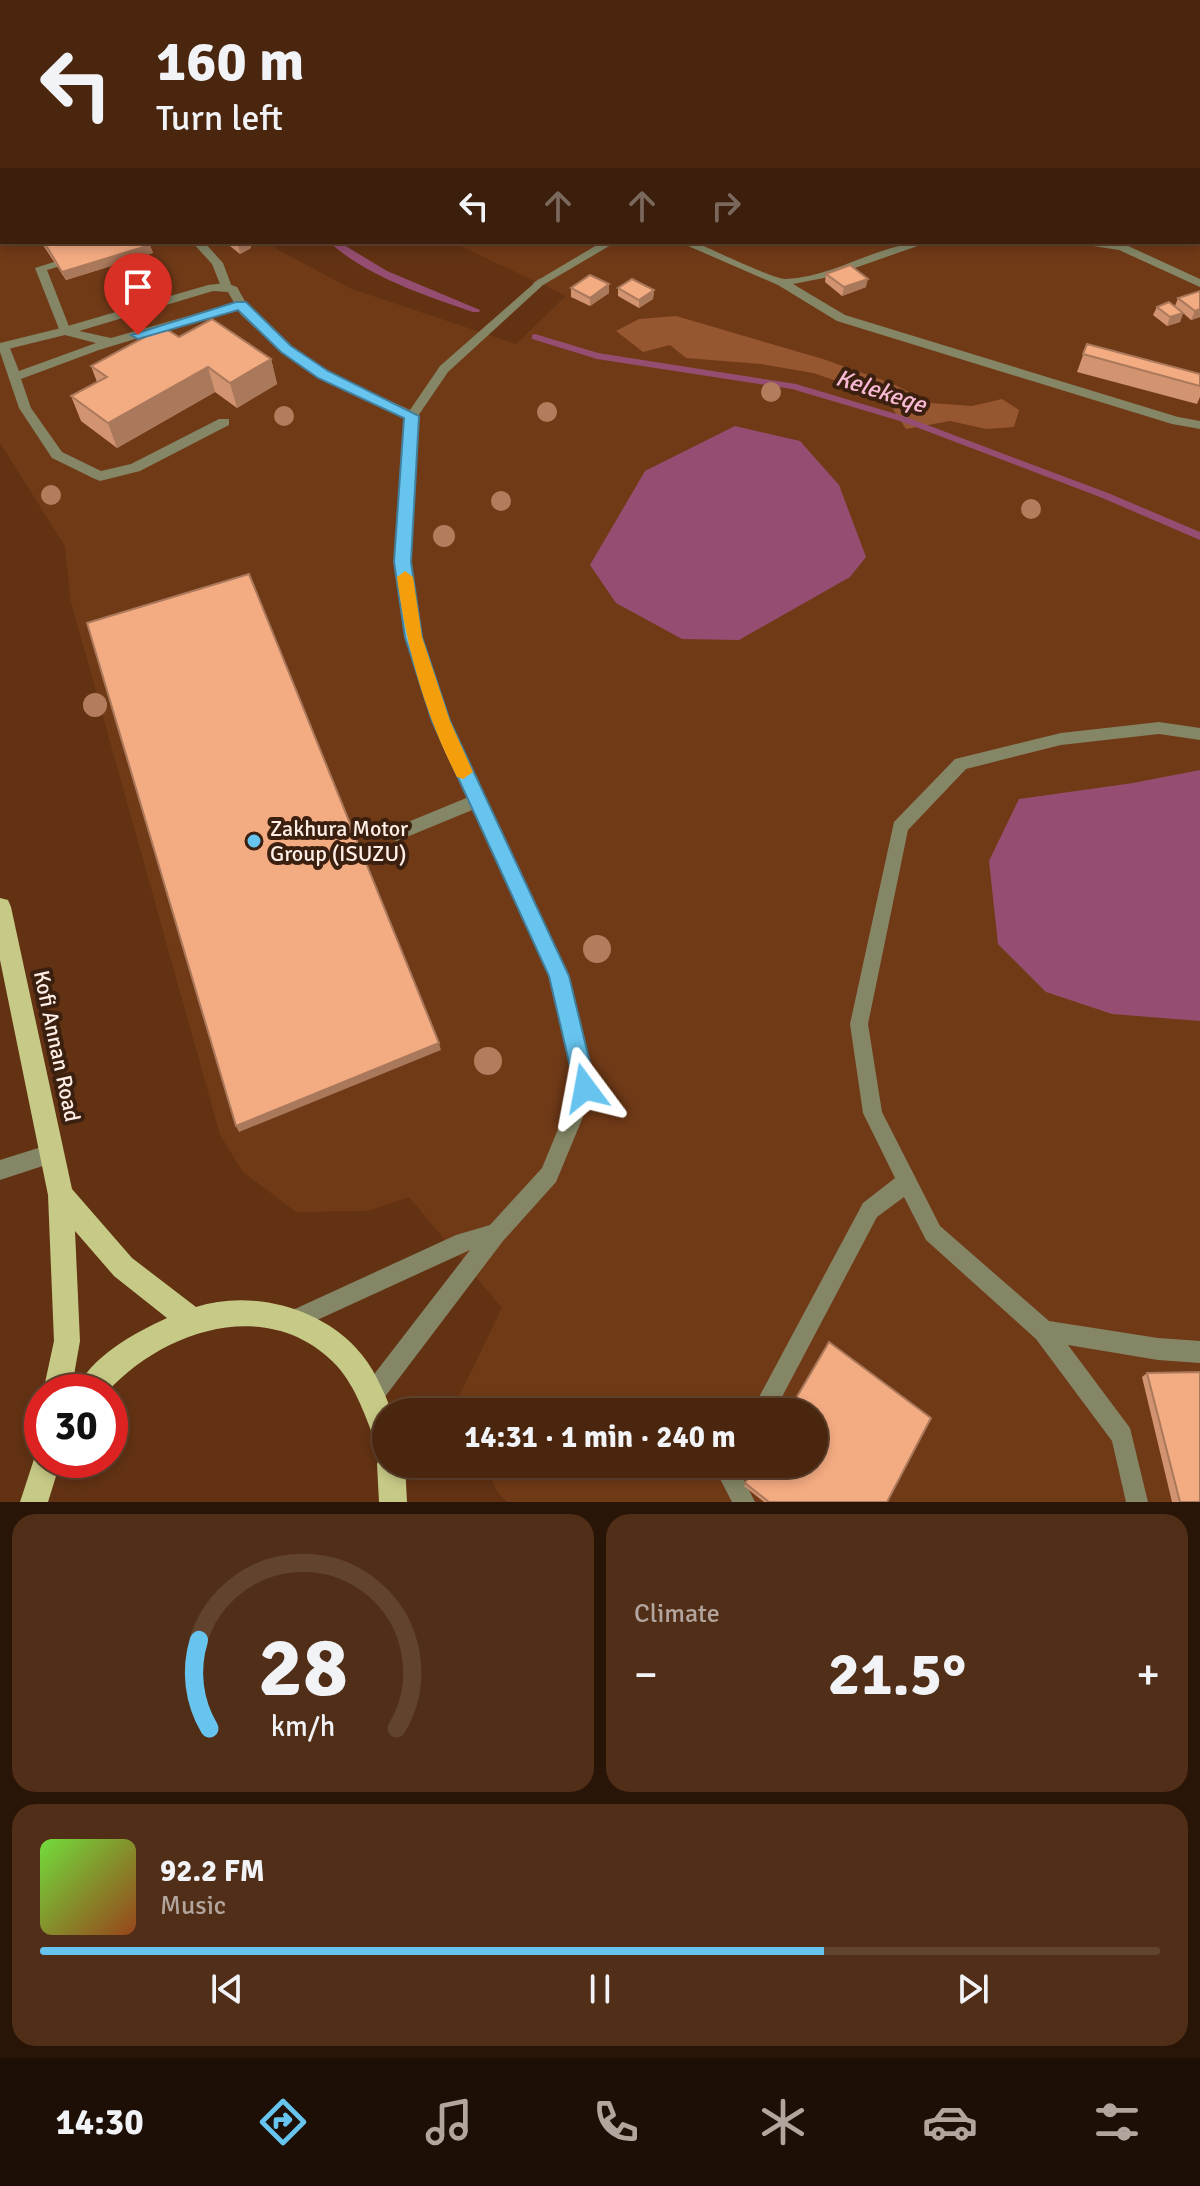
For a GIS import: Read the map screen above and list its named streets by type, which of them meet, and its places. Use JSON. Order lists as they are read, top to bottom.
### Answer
{
  "streets": {
    "main road": ["Kofi Annan Road"]
  },
  "water": ["Kelekeqe"],
  "places": ["Zakhura Motor Group (ISUZU)"],
  "page": {
    "turn": ["160 m", "Turn left"],
    "limit": "30",
    "trip": "14:31 · 1 min · 240 m",
    "tile": "Climate",
    "heat": ["−", "21.5°", "+"],
    "song": ["92.2 FM", "Music"],
    "tabs": "14:30",
    "gauge": ["28", "km/h"]
  }
}
